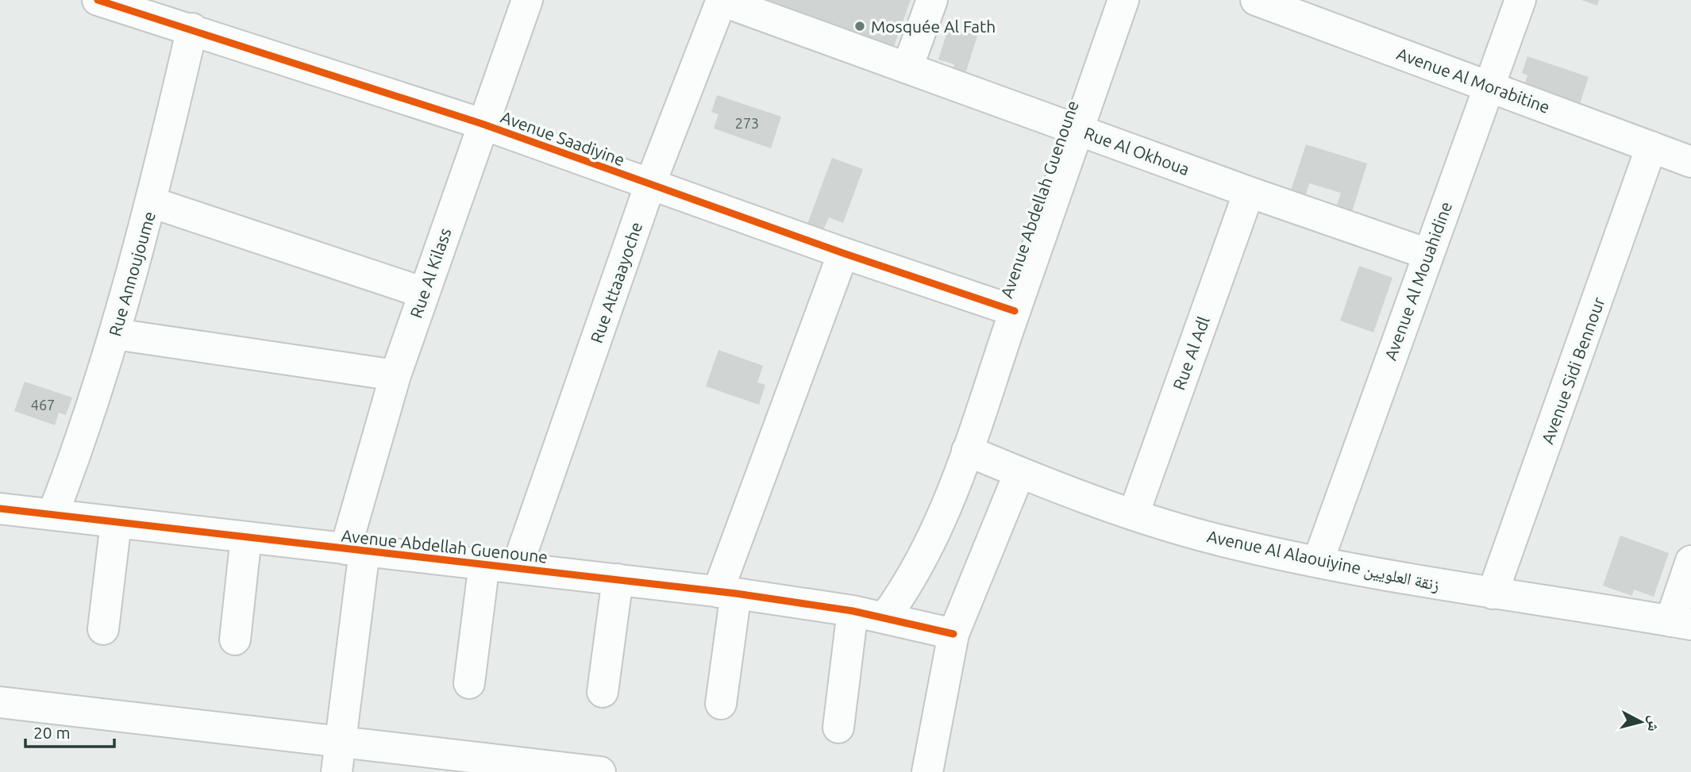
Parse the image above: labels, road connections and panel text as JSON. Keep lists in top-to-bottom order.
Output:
{
  "streets": {
    "street": [
      "Avenue Al Morabitine",
      "Avenue Saadiyine",
      "Rue Al Okhoua",
      "Avenue Abdellah Guenoune",
      "Rue Al Kilass",
      "Rue Annoujoume",
      "Avenue Al Mouahidine",
      "Rue Attaaayoche",
      "Rue Al Adl",
      "Avenue Sidi Bennour",
      "Avenue Al Alaouiyine زنقة العلويين"
    ]
  },
  "crossings": [
    ["Avenue Al Morabitine", "Avenue Al Mouahidine"],
    ["Avenue Al Morabitine", "Avenue Sidi Bennour"],
    ["Avenue Saadiyine", "Avenue Abdellah Guenoune"],
    ["Avenue Saadiyine", "Rue Al Kilass"],
    ["Avenue Saadiyine", "Rue Annoujoume"],
    ["Avenue Saadiyine", "Rue Attaaayoche"],
    ["Rue Al Okhoua", "Avenue Abdellah Guenoune"],
    ["Rue Al Okhoua", "Avenue Al Mouahidine"],
    ["Rue Al Okhoua", "Rue Attaaayoche"],
    ["Rue Al Okhoua", "Rue Al Adl"],
    ["Avenue Abdellah Guenoune", "Rue Al Kilass"],
    ["Avenue Abdellah Guenoune", "Rue Annoujoume"],
    ["Avenue Abdellah Guenoune", "Rue Attaaayoche"],
    ["Avenue Abdellah Guenoune", "Avenue Al Alaouiyine زنقة العلويين"],
    ["Avenue Al Mouahidine", "Avenue Al Alaouiyine زنقة العلويين"],
    ["Rue Al Adl", "Avenue Al Alaouiyine زنقة العلويين"],
    ["Avenue Sidi Bennour", "Avenue Al Alaouiyine زنقة العلويين"]
  ],
  "places": ["Mosquée Al Fath"],
  "house_numbers": ["273", "467"],
  "scale_bar": "20 m",
  "north": "right"
}
